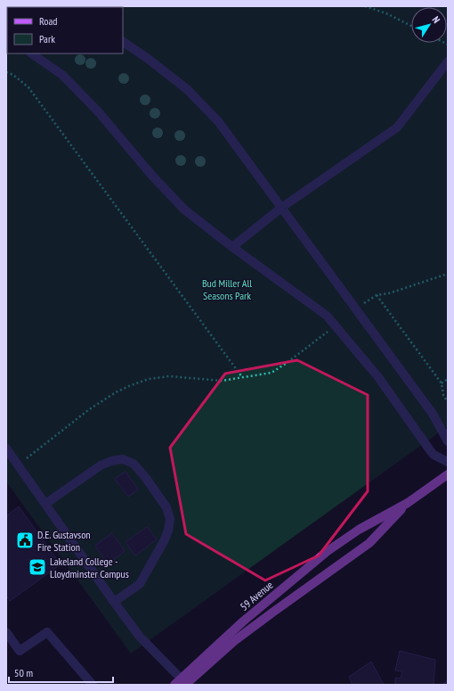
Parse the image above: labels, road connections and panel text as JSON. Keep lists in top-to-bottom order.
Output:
{
  "streets": {
    "main road": ["59 Avenue"]
  },
  "parks": ["Bud Miller All Seasons Park"],
  "places": {
    "public building": ["D.E. Gustavson Fire Station"],
    "school or university": ["Lakeland College - Lloydminster Campus"]
  },
  "legend": ["Road", "Park"],
  "scale_bar": "50 m",
  "north": "top right"
}
